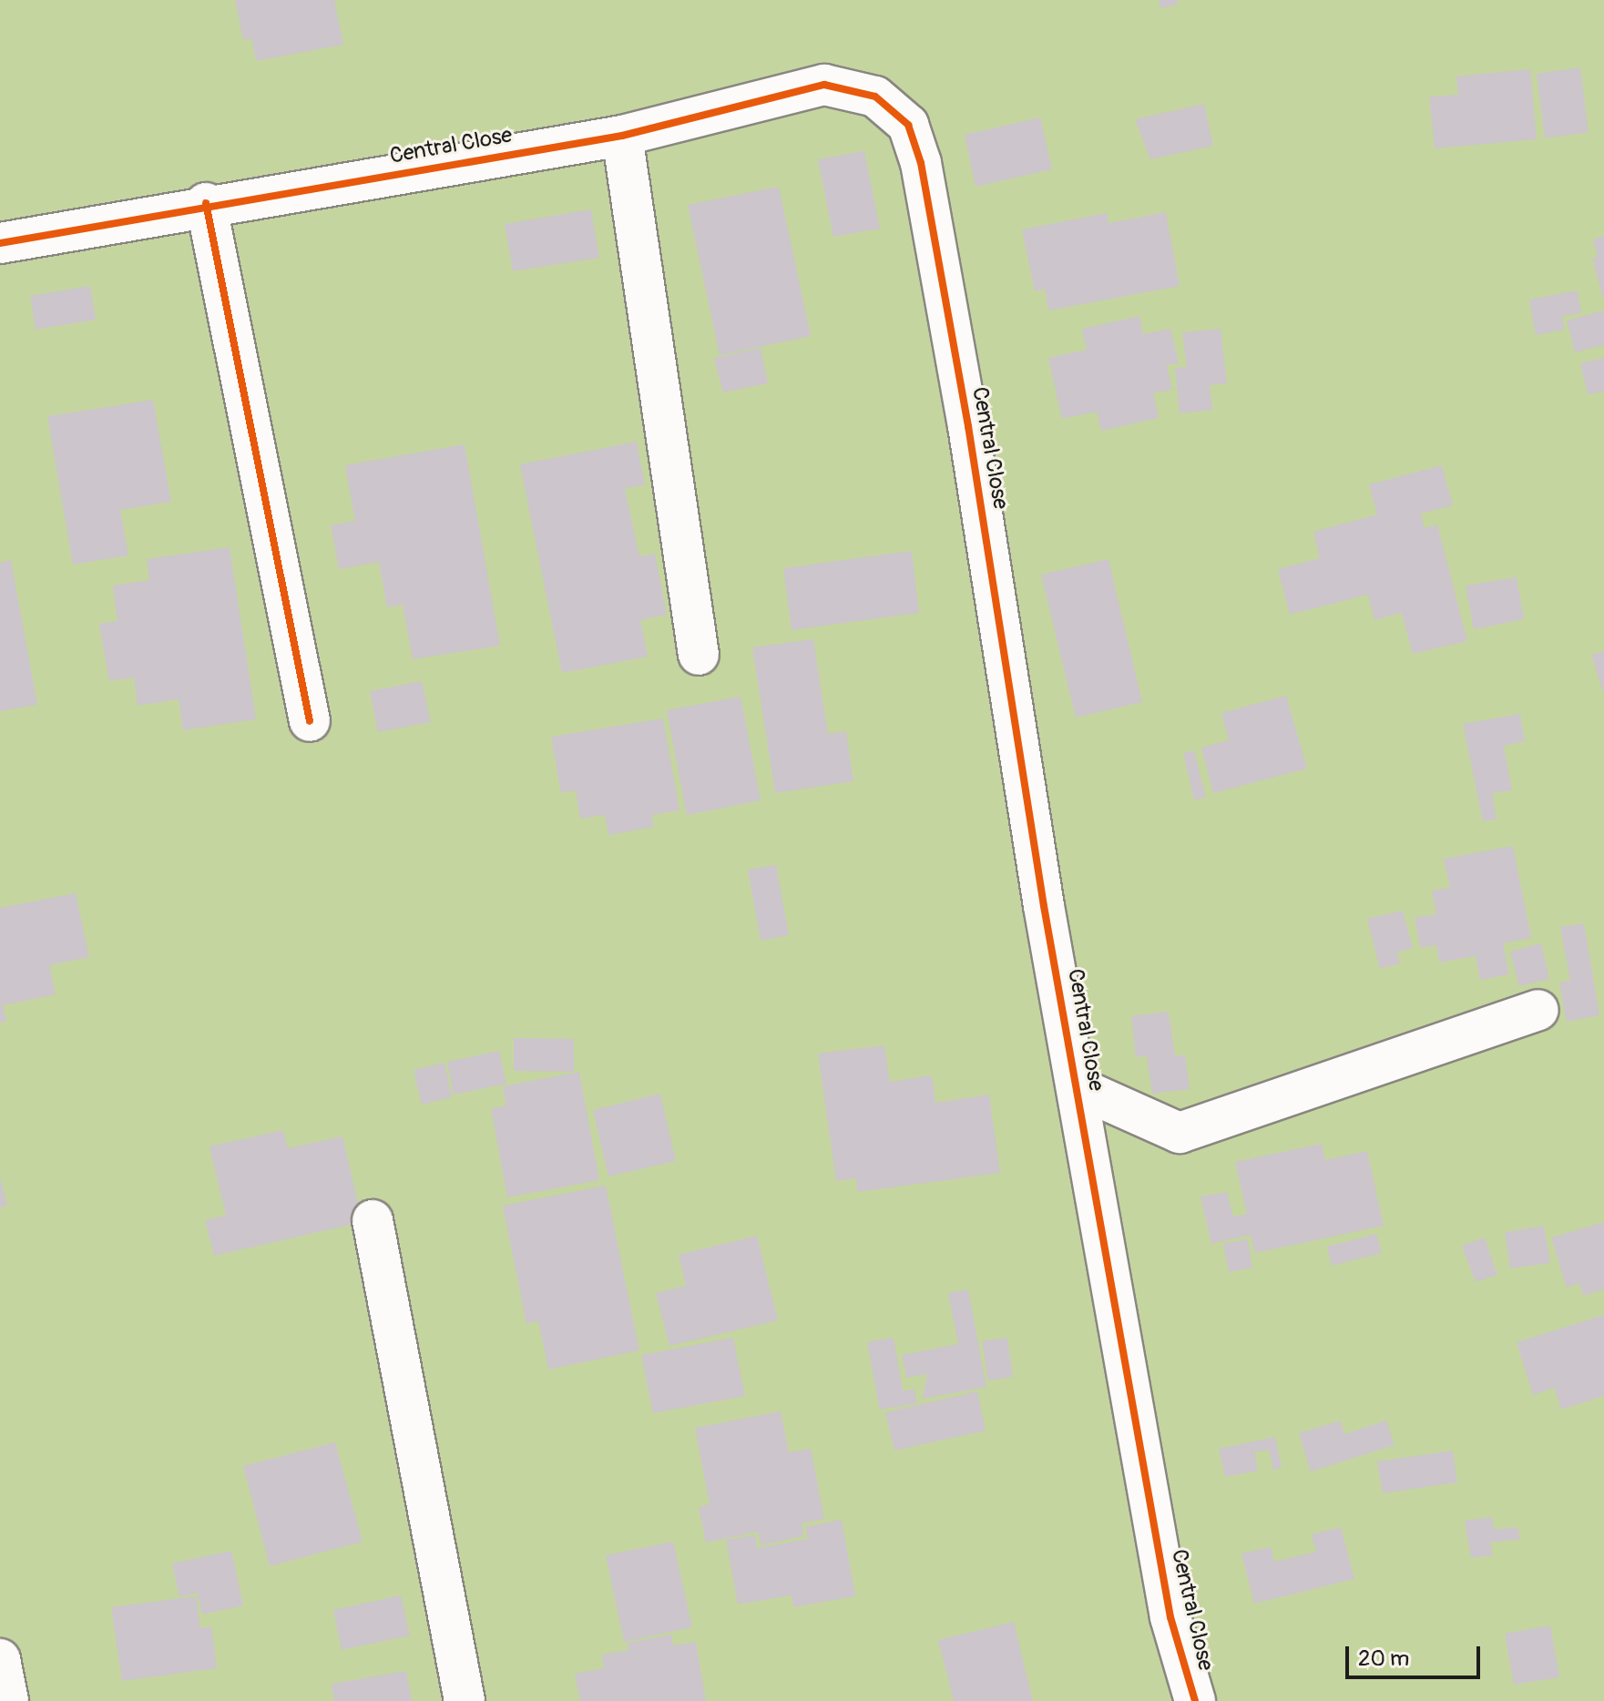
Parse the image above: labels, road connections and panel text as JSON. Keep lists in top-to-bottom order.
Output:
{
  "streets": {
    "street": ["Central Close"]
  },
  "scale_bar": "20 m"
}
